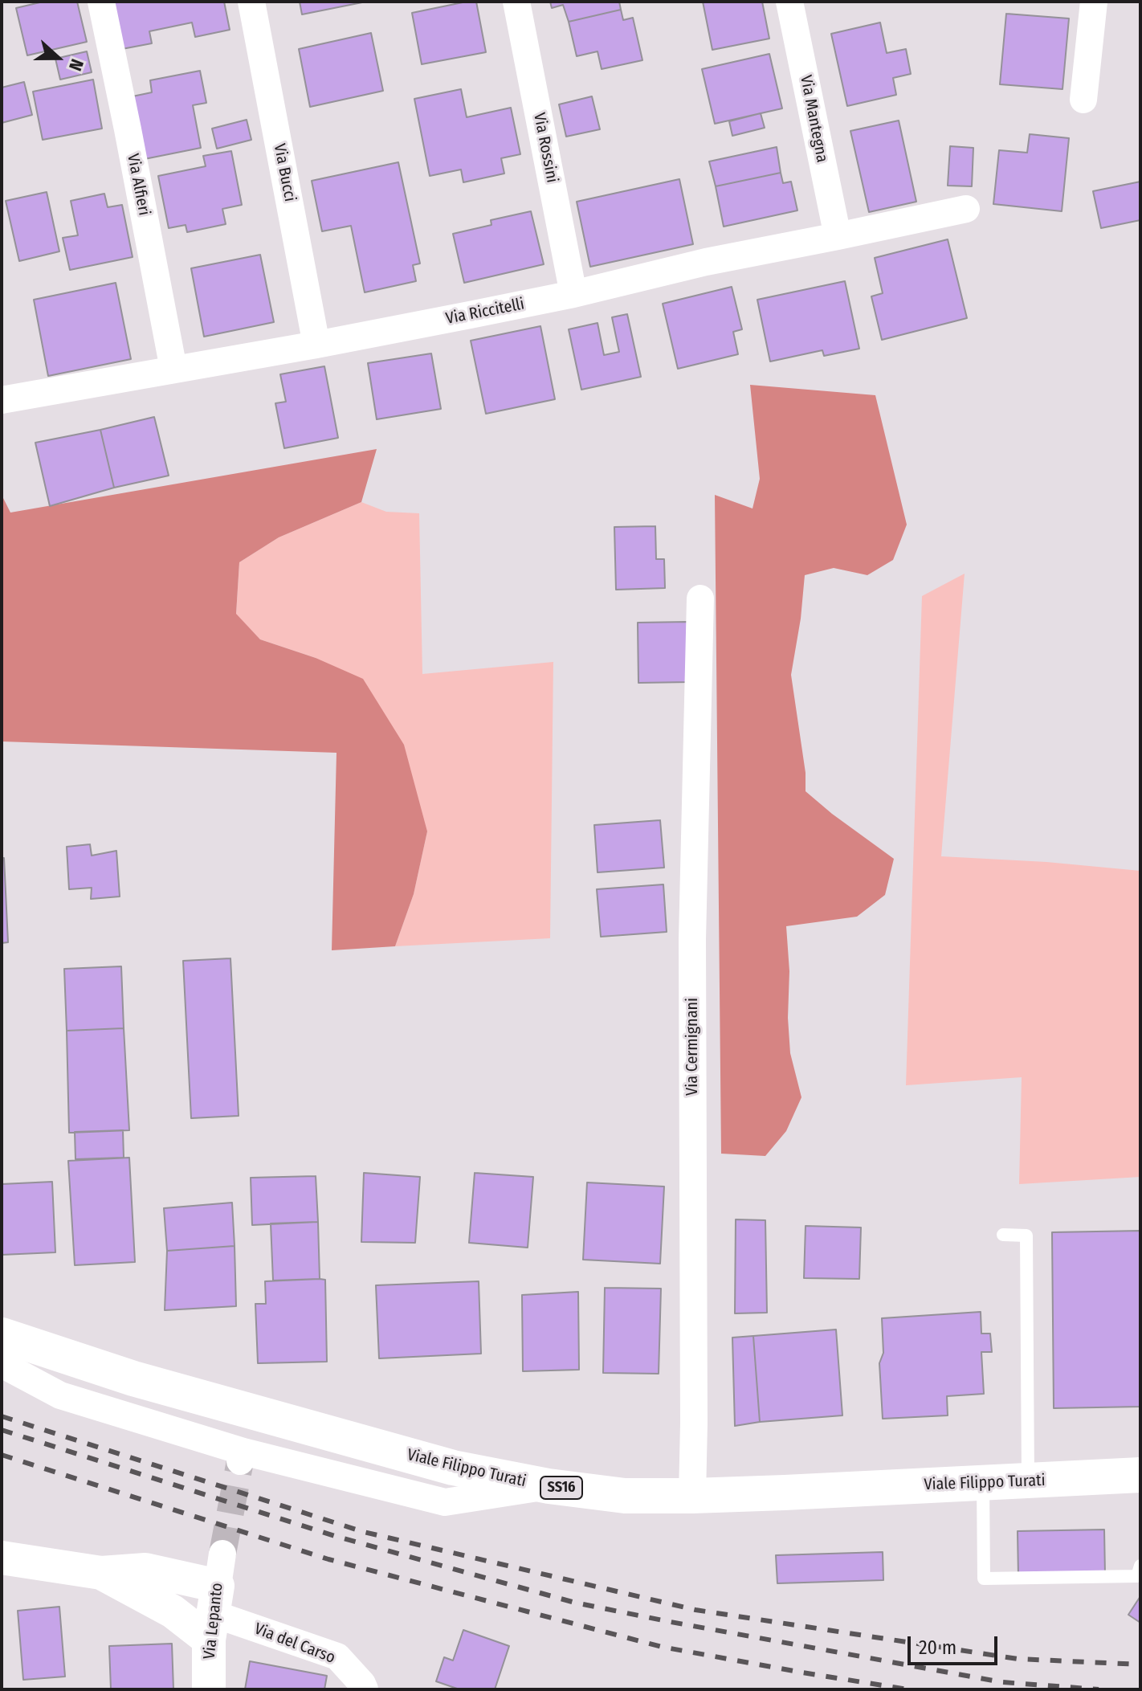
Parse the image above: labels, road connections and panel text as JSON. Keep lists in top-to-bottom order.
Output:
{
  "streets": {
    "main road": ["Viale Filippo Turati", "SS16"],
    "street": [
      "Via Mantegna",
      "Via Rossini",
      "Via Bucci",
      "Via Alfieri",
      "Via Riccitelli",
      "Via Cermignani",
      "Via Lepanto",
      "Via del Carso"
    ]
  },
  "crossings": [
    ["Via Mantegna", "Via Riccitelli"],
    ["Via Rossini", "Via Riccitelli"],
    ["Via Bucci", "Via Riccitelli"],
    ["Via Alfieri", "Via Riccitelli"],
    ["Via Cermignani", "Viale Filippo Turati"],
    ["Via Lepanto", "Via del Carso"]
  ],
  "scale_bar": "20 m",
  "north": "right"
}
